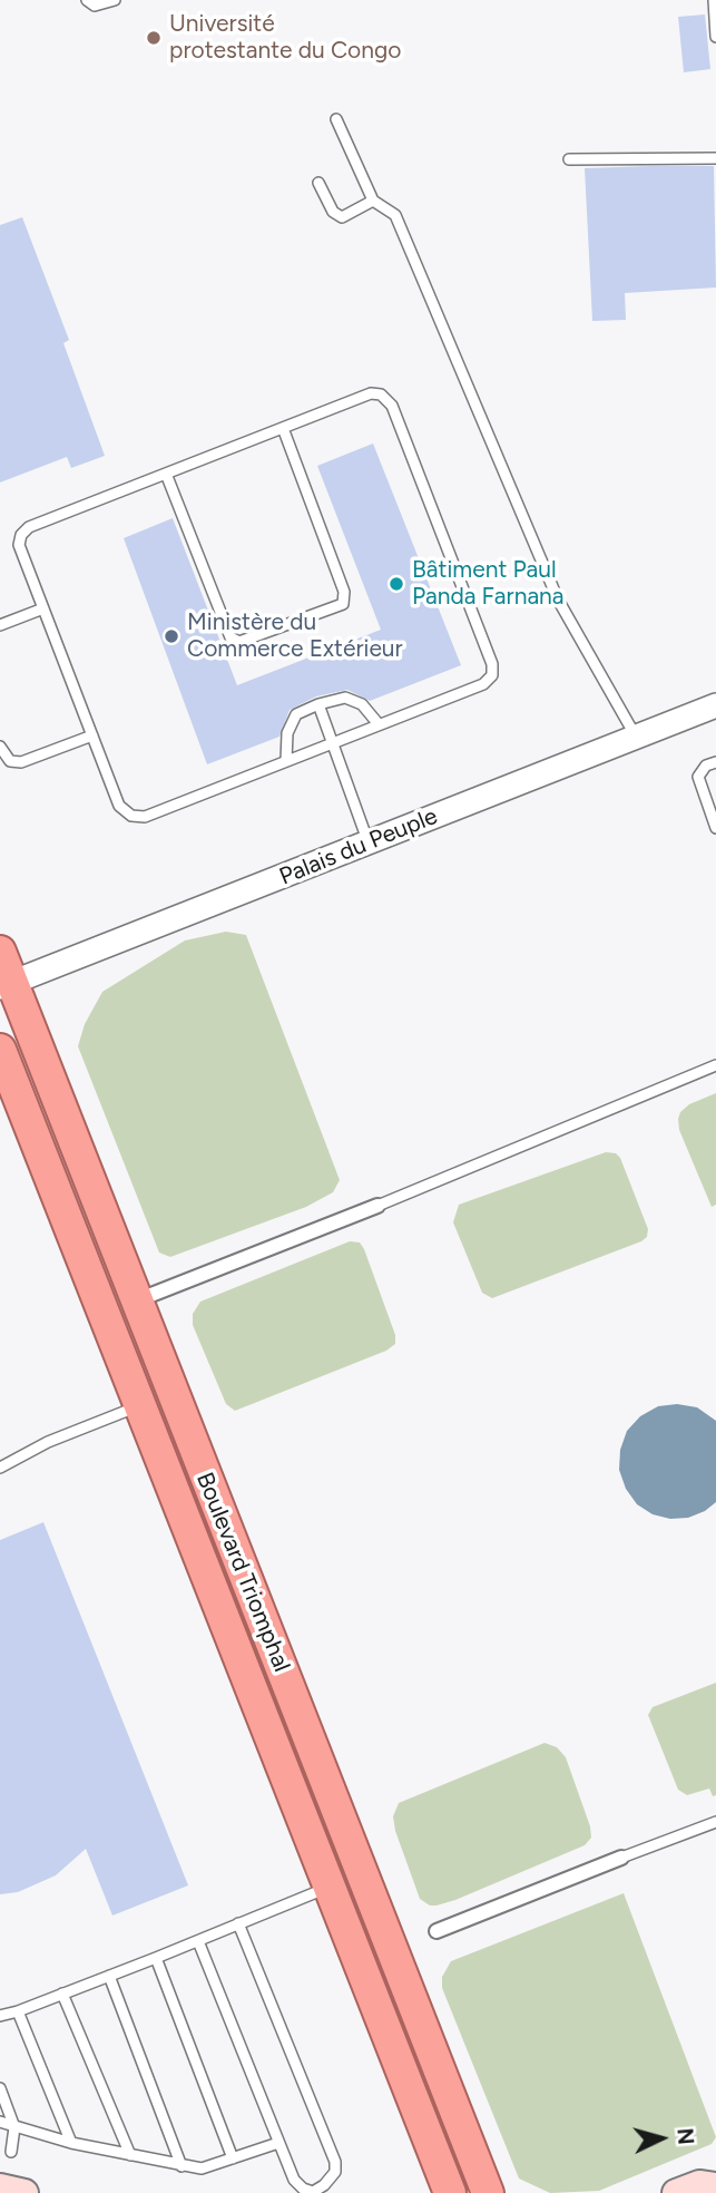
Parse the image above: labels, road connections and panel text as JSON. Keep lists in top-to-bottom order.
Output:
{
  "streets": {
    "highway": ["Boulevard Triomphal"],
    "street": ["Palais du Peuple"]
  },
  "crossings": [
    ["Palais du Peuple", "Boulevard Triomphal"]
  ],
  "places": ["Université protestante du Congo", "Bâtiment Paul Panda Farnana", "Ministère du Commerce Extérieur"],
  "north": "right"
}
